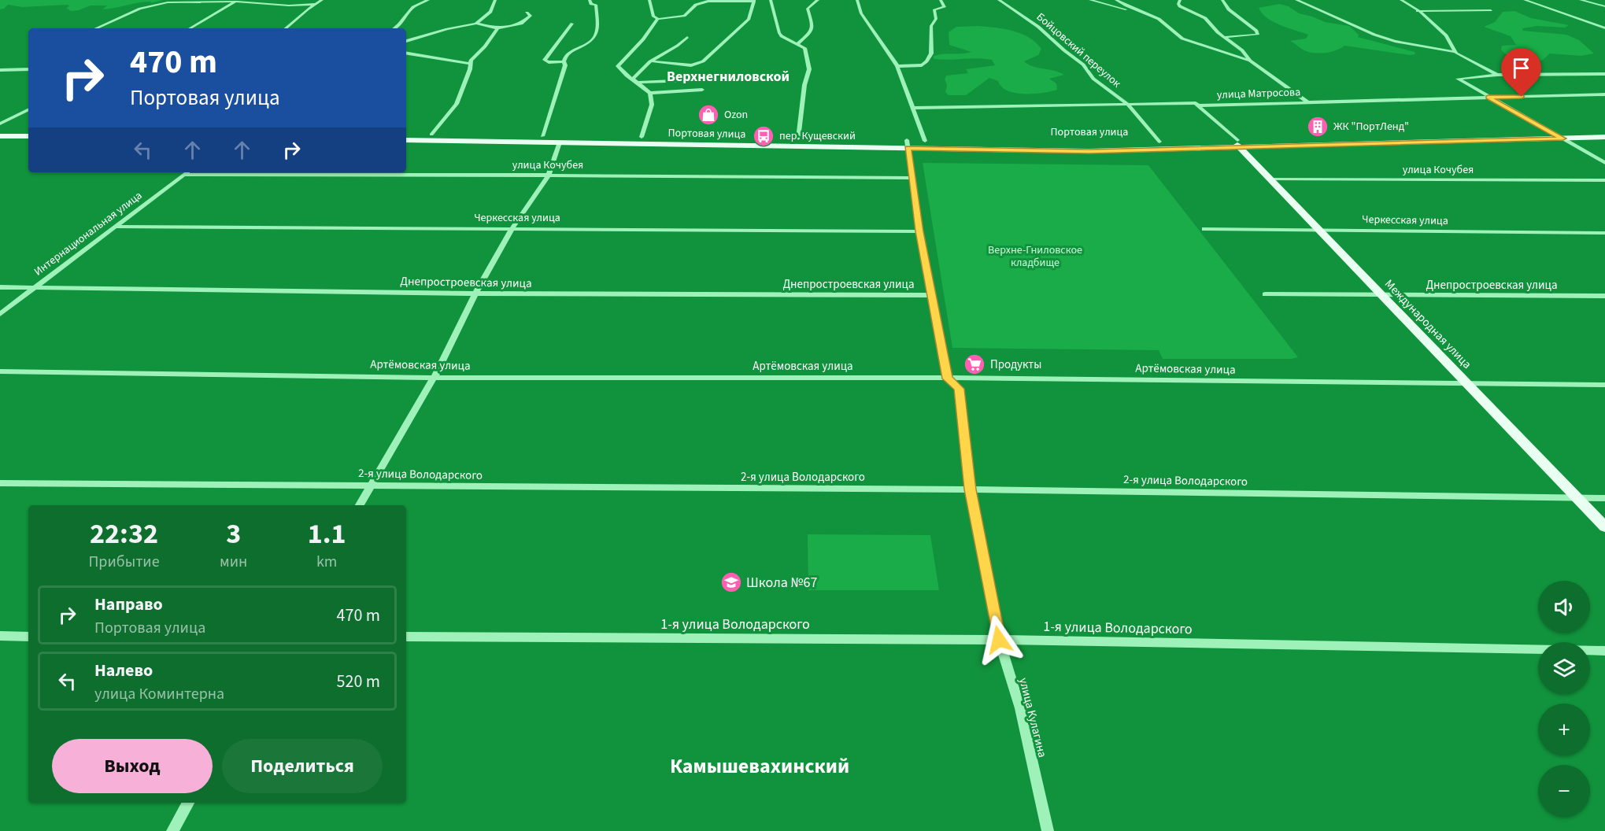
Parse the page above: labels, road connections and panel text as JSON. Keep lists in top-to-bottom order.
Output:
{
  "streets": {
    "main road": ["Портовая улица", "Международная улица"],
    "street": [
      "Бойцовский переулок",
      "улица Матросова",
      "улица Кочубея",
      "Черкесская улица",
      "Интернациональная улица",
      "Днепростроевская улица",
      "Артёмовская улица",
      "2-я улица Володарского",
      "1-я улица Володарского",
      "улица Кулагина"
    ]
  },
  "crossings": [
    ["Бойцовский переулок", "улица Матросова"],
    ["Бойцовский переулок", "Портовая улица"],
    ["улица Матросова", "Международная улица"],
    ["Портовая улица", "Международная улица"],
    ["Портовая улица", "улица Кулагина"],
    ["улица Кочубея", "Интернациональная улица"],
    ["улица Кочубея", "Международная улица"],
    ["улица Кочубея", "улица Кулагина"],
    ["Черкесская улица", "Интернациональная улица"],
    ["Черкесская улица", "Международная улица"],
    ["Черкесская улица", "улица Кулагина"],
    ["Интернациональная улица", "Днепростроевская улица"],
    ["Днепростроевская улица", "Международная улица"],
    ["Днепростроевская улица", "улица Кулагина"],
    ["Международная улица", "Артёмовская улица"],
    ["Международная улица", "2-я улица Володарского"],
    ["Артёмовская улица", "улица Кулагина"],
    ["2-я улица Володарского", "улица Кулагина"],
    ["1-я улица Володарского", "улица Кулагина"]
  ],
  "districts": ["Верхнегниловской", "Камышевахинский"],
  "parks": ["Верхне-Гниловское кладбище"],
  "places": {
    "shop": ["Ozon"],
    "building": ["ЖК \"ПортЛенд\""],
    "bus stop": ["пер. Кущевский"],
    "supermarket": ["Продукты"],
    "school or university": ["Школа №67"]
  },
  "page": {
    "turn": ["470 m", "Портовая улица"],
    "eta": [
      "22:32",
      "Прибытие",
      "3",
      "мин",
      "1.1",
      "km"
    ],
    "map_buttons": ["+", "−"],
    "list": [
      {
        "name": "Направо",
        "note": "Портовая улица",
        "value": "470 m"
      },
      {
        "name": "Налево",
        "note": "улица Коминтерна",
        "value": "520 m"
      }
    ],
    "buttons": ["Выход", "Поделиться"]
  }
}
